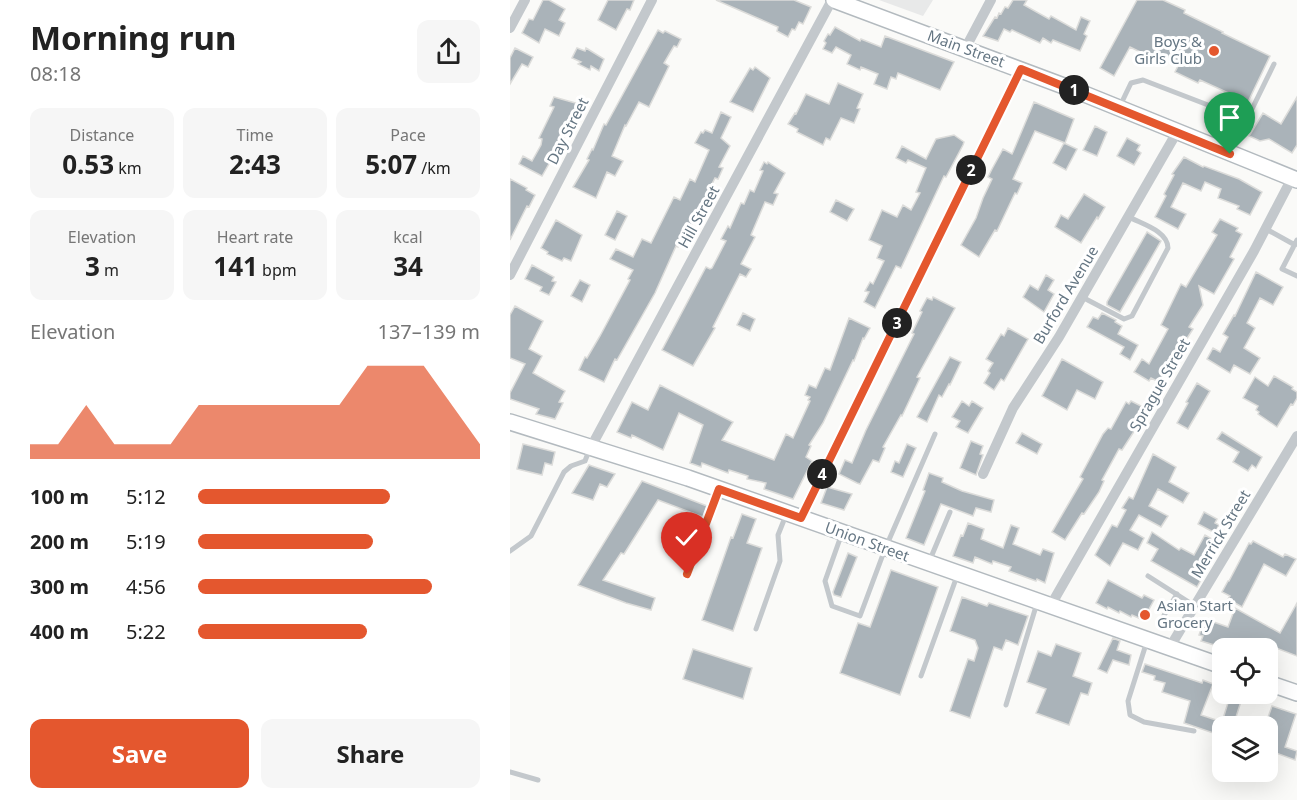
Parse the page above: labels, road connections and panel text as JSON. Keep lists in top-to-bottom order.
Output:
{
  "streets": {
    "main road": ["Main Street", "Union Street"],
    "street": [
      "Day Street",
      "Hill Street",
      "Burford Avenue",
      "Sprague Street",
      "Merrick Street"
    ]
  },
  "crossings": [
    ["Main Street", "Hill Street"],
    ["Main Street", "Burford Avenue"],
    ["Main Street", "Sprague Street"],
    ["Hill Street", "Union Street"],
    ["Sprague Street", "Union Street"],
    ["Merrick Street", "Union Street"]
  ],
  "places": ["Boys & Girls Club", "Asian Start Grocery"],
  "page": {
    "heading": ["Morning run", "08:18"],
    "pins": [
      "1",
      "2",
      "3",
      "4"
    ],
    "stats": [
      ["Distance", "0.53 km"],
      ["Time", "2:43"],
      ["Pace", "5:07 /km"],
      ["Elevation", "3 m"],
      ["Heart rate", "141 bpm"],
      ["kcal", "34"]
    ],
    "chart": ["Elevation", "137–139 m"],
    "list": [
      {
        "name": "100 m",
        "note": "5:12"
      },
      {
        "name": "200 m",
        "note": "5:19"
      },
      {
        "name": "300 m",
        "note": "4:56"
      },
      {
        "name": "400 m",
        "note": "5:22"
      }
    ],
    "buttons": ["Save", "Share"]
  }
}
